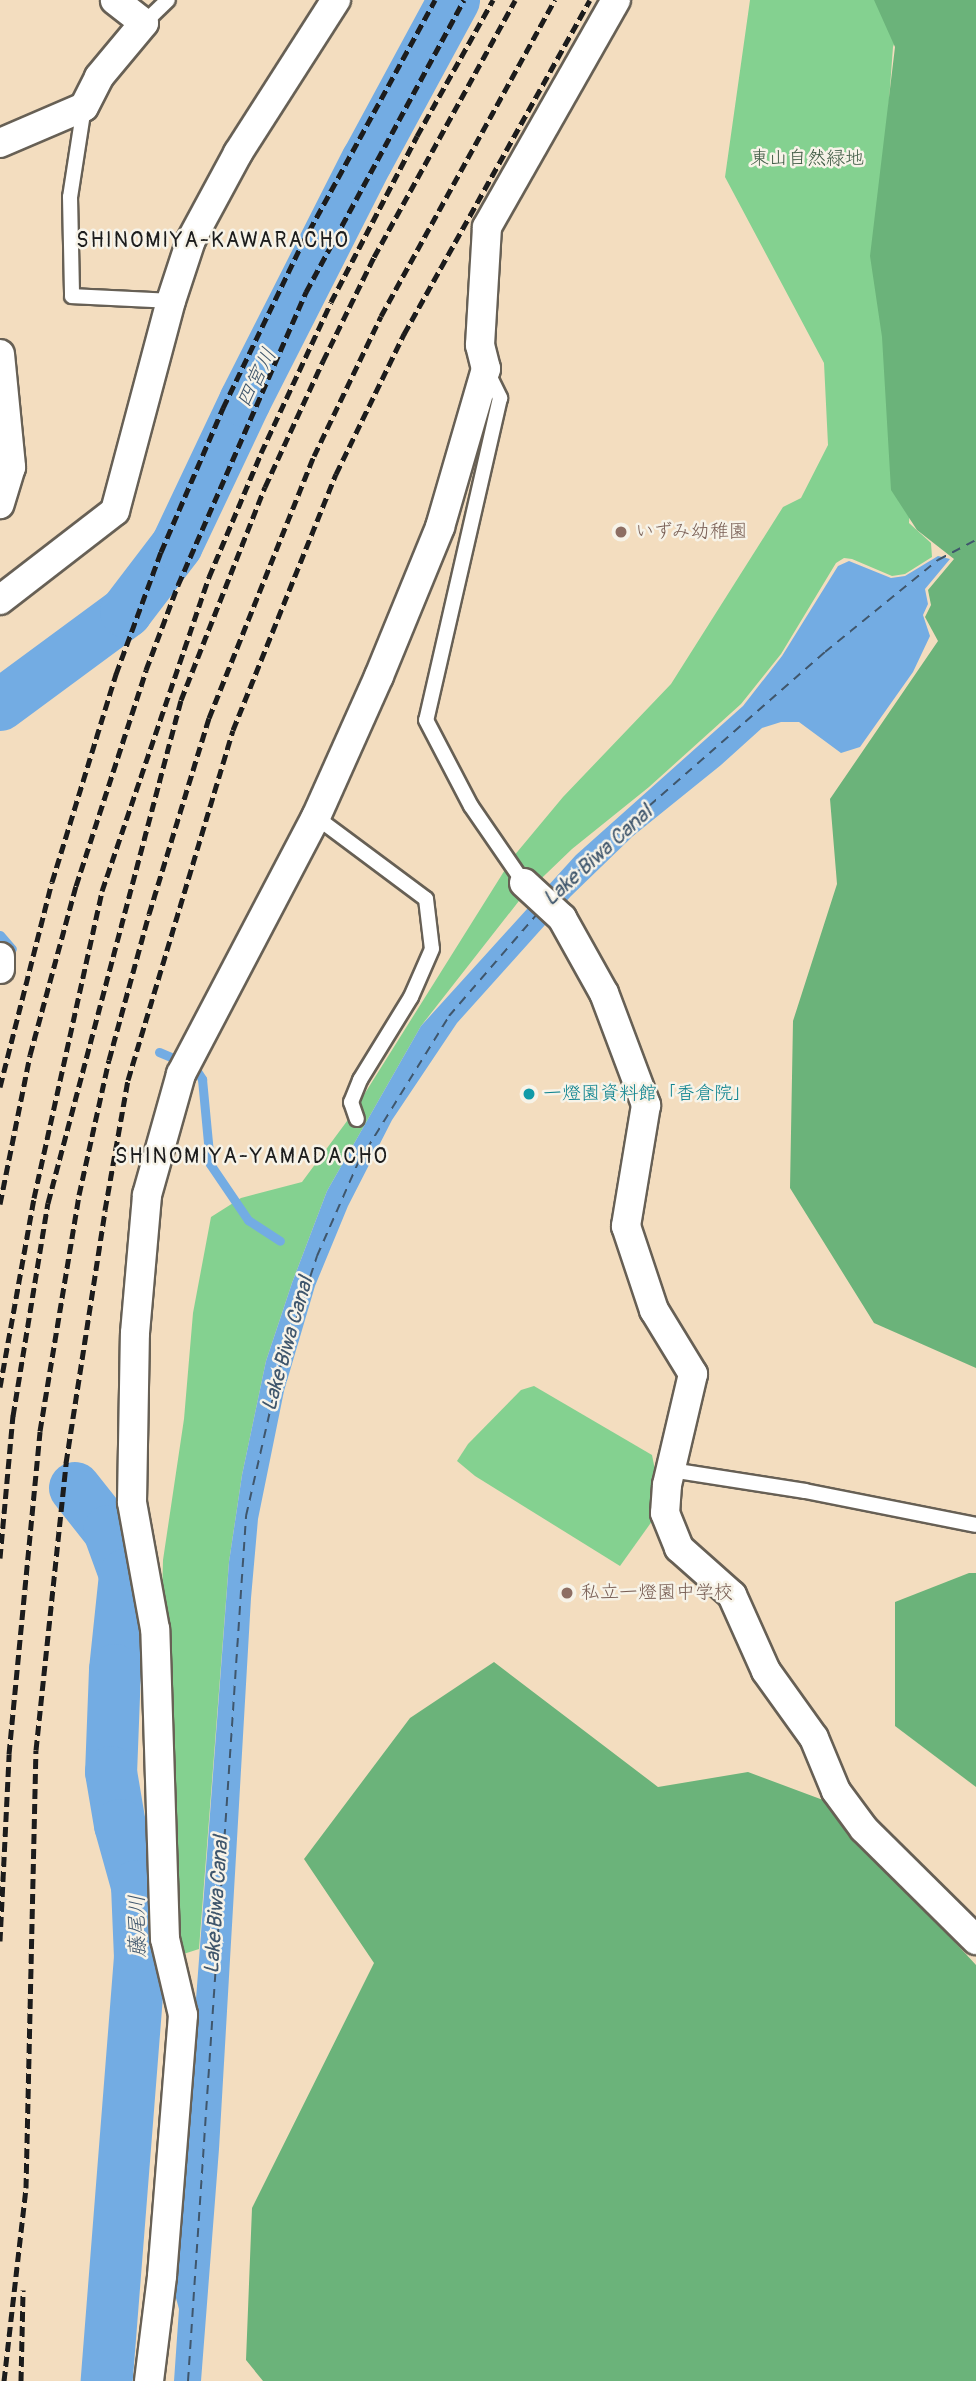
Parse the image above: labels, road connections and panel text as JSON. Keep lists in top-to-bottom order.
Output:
{
  "districts": ["SHINOMIYA-KAWARACHO", "SHINOMIYA-YAMADACHO"],
  "water": ["四宮川", "Lake Biwa Canal", "藤尾川"],
  "parks": ["東山自然緑地"],
  "places": ["いずみ幼稚園", "一燈園資料館「香倉院」", "私立一燈園中学校"]
}
